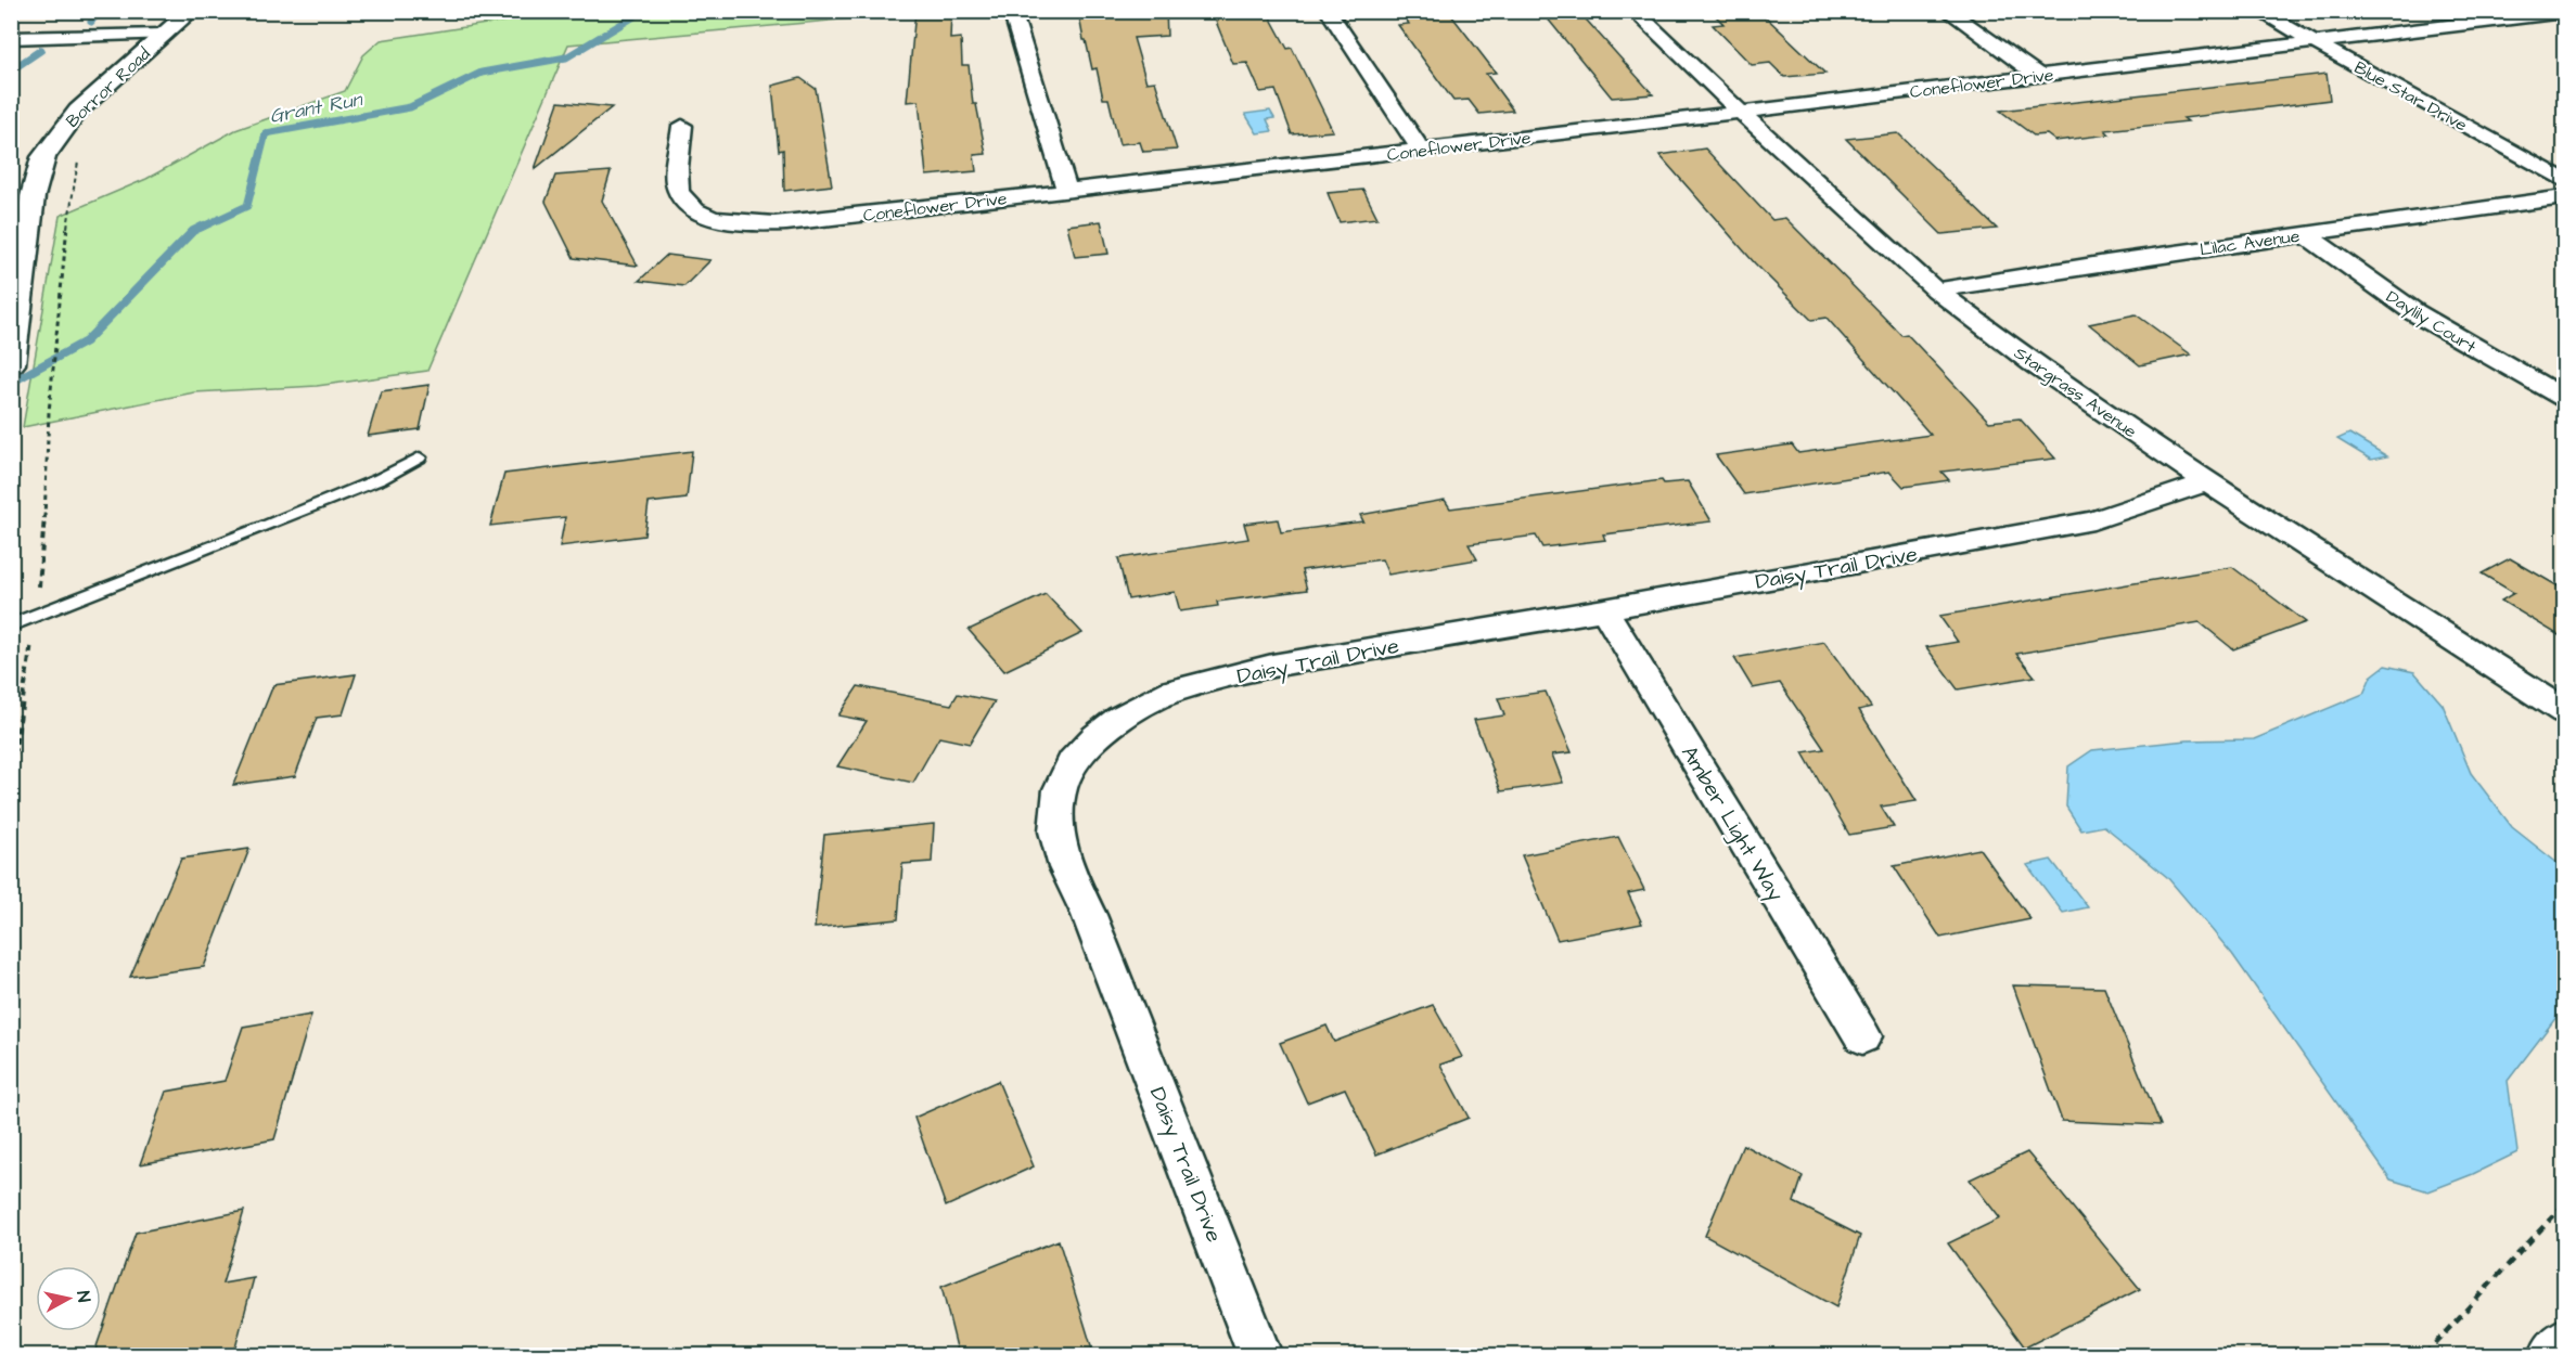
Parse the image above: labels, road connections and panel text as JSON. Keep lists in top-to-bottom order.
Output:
{
  "streets": {
    "street": [
      "Coneflower Drive",
      "Borror Road",
      "Blue Star Drive",
      "Lilac Avenue",
      "Daylily Court",
      "Stargrass Avenue",
      "Daisy Trail Drive",
      "Amber Light Way"
    ]
  },
  "crossings": [
    ["Coneflower Drive", "Blue Star Drive"],
    ["Coneflower Drive", "Stargrass Avenue"],
    ["Lilac Avenue", "Daylily Court"],
    ["Lilac Avenue", "Stargrass Avenue"],
    ["Stargrass Avenue", "Daisy Trail Drive"],
    ["Daisy Trail Drive", "Amber Light Way"]
  ],
  "water": ["Grant Run"],
  "north": "right"
}
